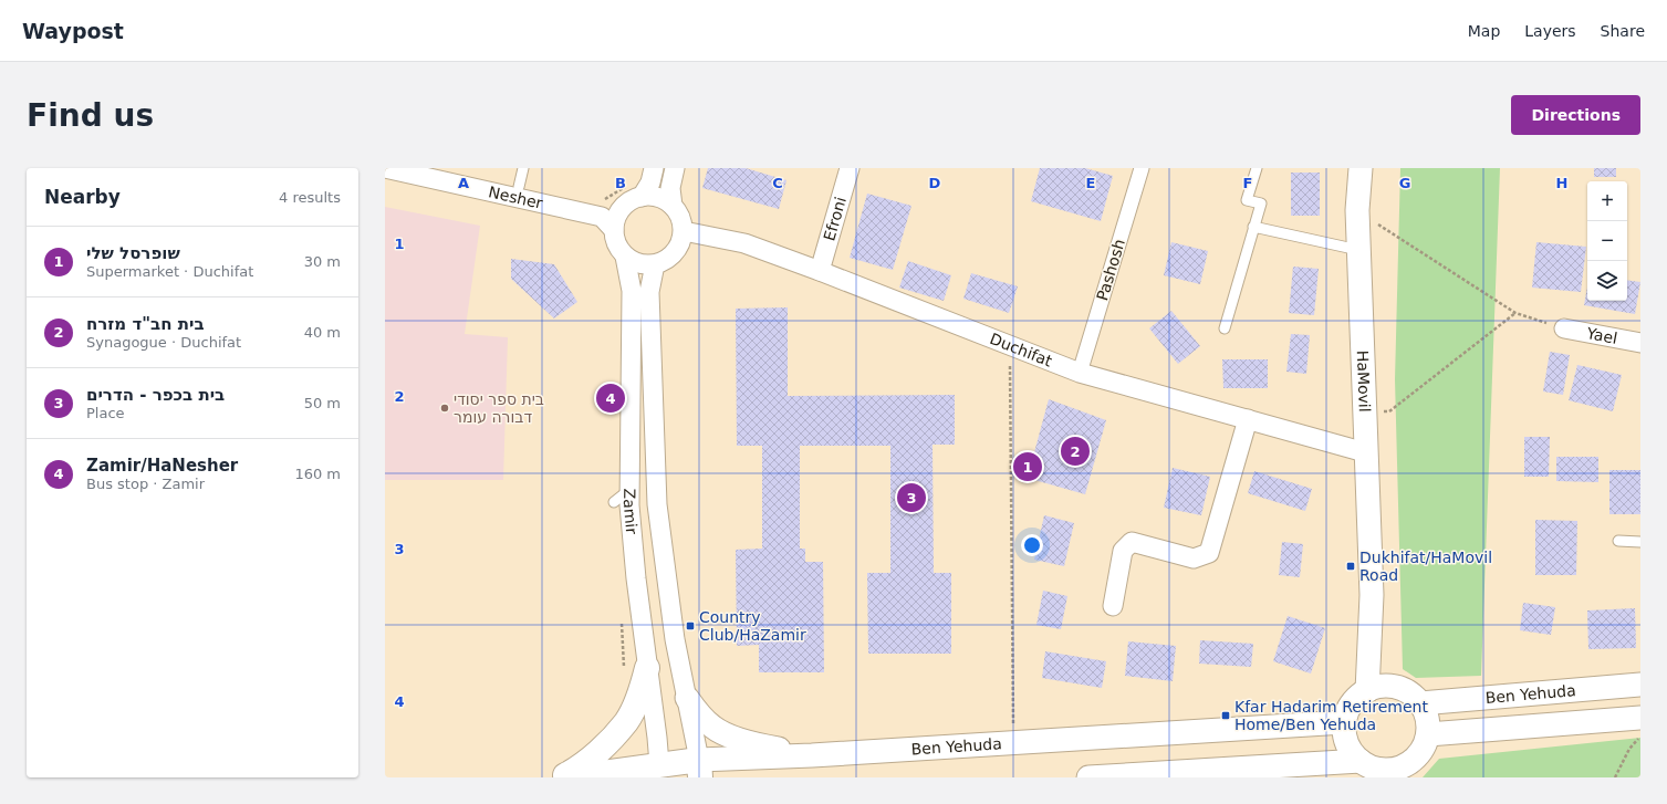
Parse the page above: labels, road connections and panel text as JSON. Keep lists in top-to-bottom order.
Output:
{
  "streets": {
    "main road": ["Ben Yehuda"],
    "street": [
      "Nesher",
      "Efroni",
      "Pashosh",
      "Yael",
      "Duchifat",
      "HaMovil",
      "Zamir"
    ]
  },
  "crossings": [
    ["Nesher", "Duchifat"],
    ["Nesher", "Zamir"],
    ["Efroni", "Duchifat"],
    ["Pashosh", "Duchifat"],
    ["Duchifat", "HaMovil"],
    ["Duchifat", "Zamir"],
    ["HaMovil", "Ben Yehuda"],
    ["Zamir", "Ben Yehuda"]
  ],
  "places": {
    "other": ["בית ספר יסודי דבורה עומר"],
    "transit": ["Dukhifat/HaMovil Road", "Country Club/HaZamir", "Kfar Hadarim Retirement Home/Ben Yehuda"]
  },
  "page": {
    "header": "Waypost",
    "nav": ["Map", "Layers", "Share"],
    "buttons": "Directions",
    "title": "Find us",
    "heading": ["Nearby", "4 results"],
    "map_buttons": ["+", "−"],
    "list": [
      {
        "mark": "1",
        "name": "שופרסל שלי",
        "note": "Supermarket · Duchifat",
        "value": "30 m"
      },
      {
        "mark": "2",
        "name": "בית חב\"ד מזרח",
        "note": "Synagogue · Duchifat",
        "value": "40 m"
      },
      {
        "mark": "3",
        "name": "בית בכפר - הדרים",
        "note": "Place",
        "value": "50 m"
      },
      {
        "mark": "4",
        "name": "Zamir/HaNesher",
        "note": "Bus stop · Zamir",
        "value": "160 m"
      }
    ],
    "pins": [
      "4",
      "2",
      "1",
      "3"
    ]
  },
  "grid": {
    "columns": [
      "A",
      "B",
      "C",
      "D",
      "E",
      "F",
      "G",
      "H"
    ],
    "rows": [
      "1",
      "2",
      "3",
      "4"
    ]
  }
}
